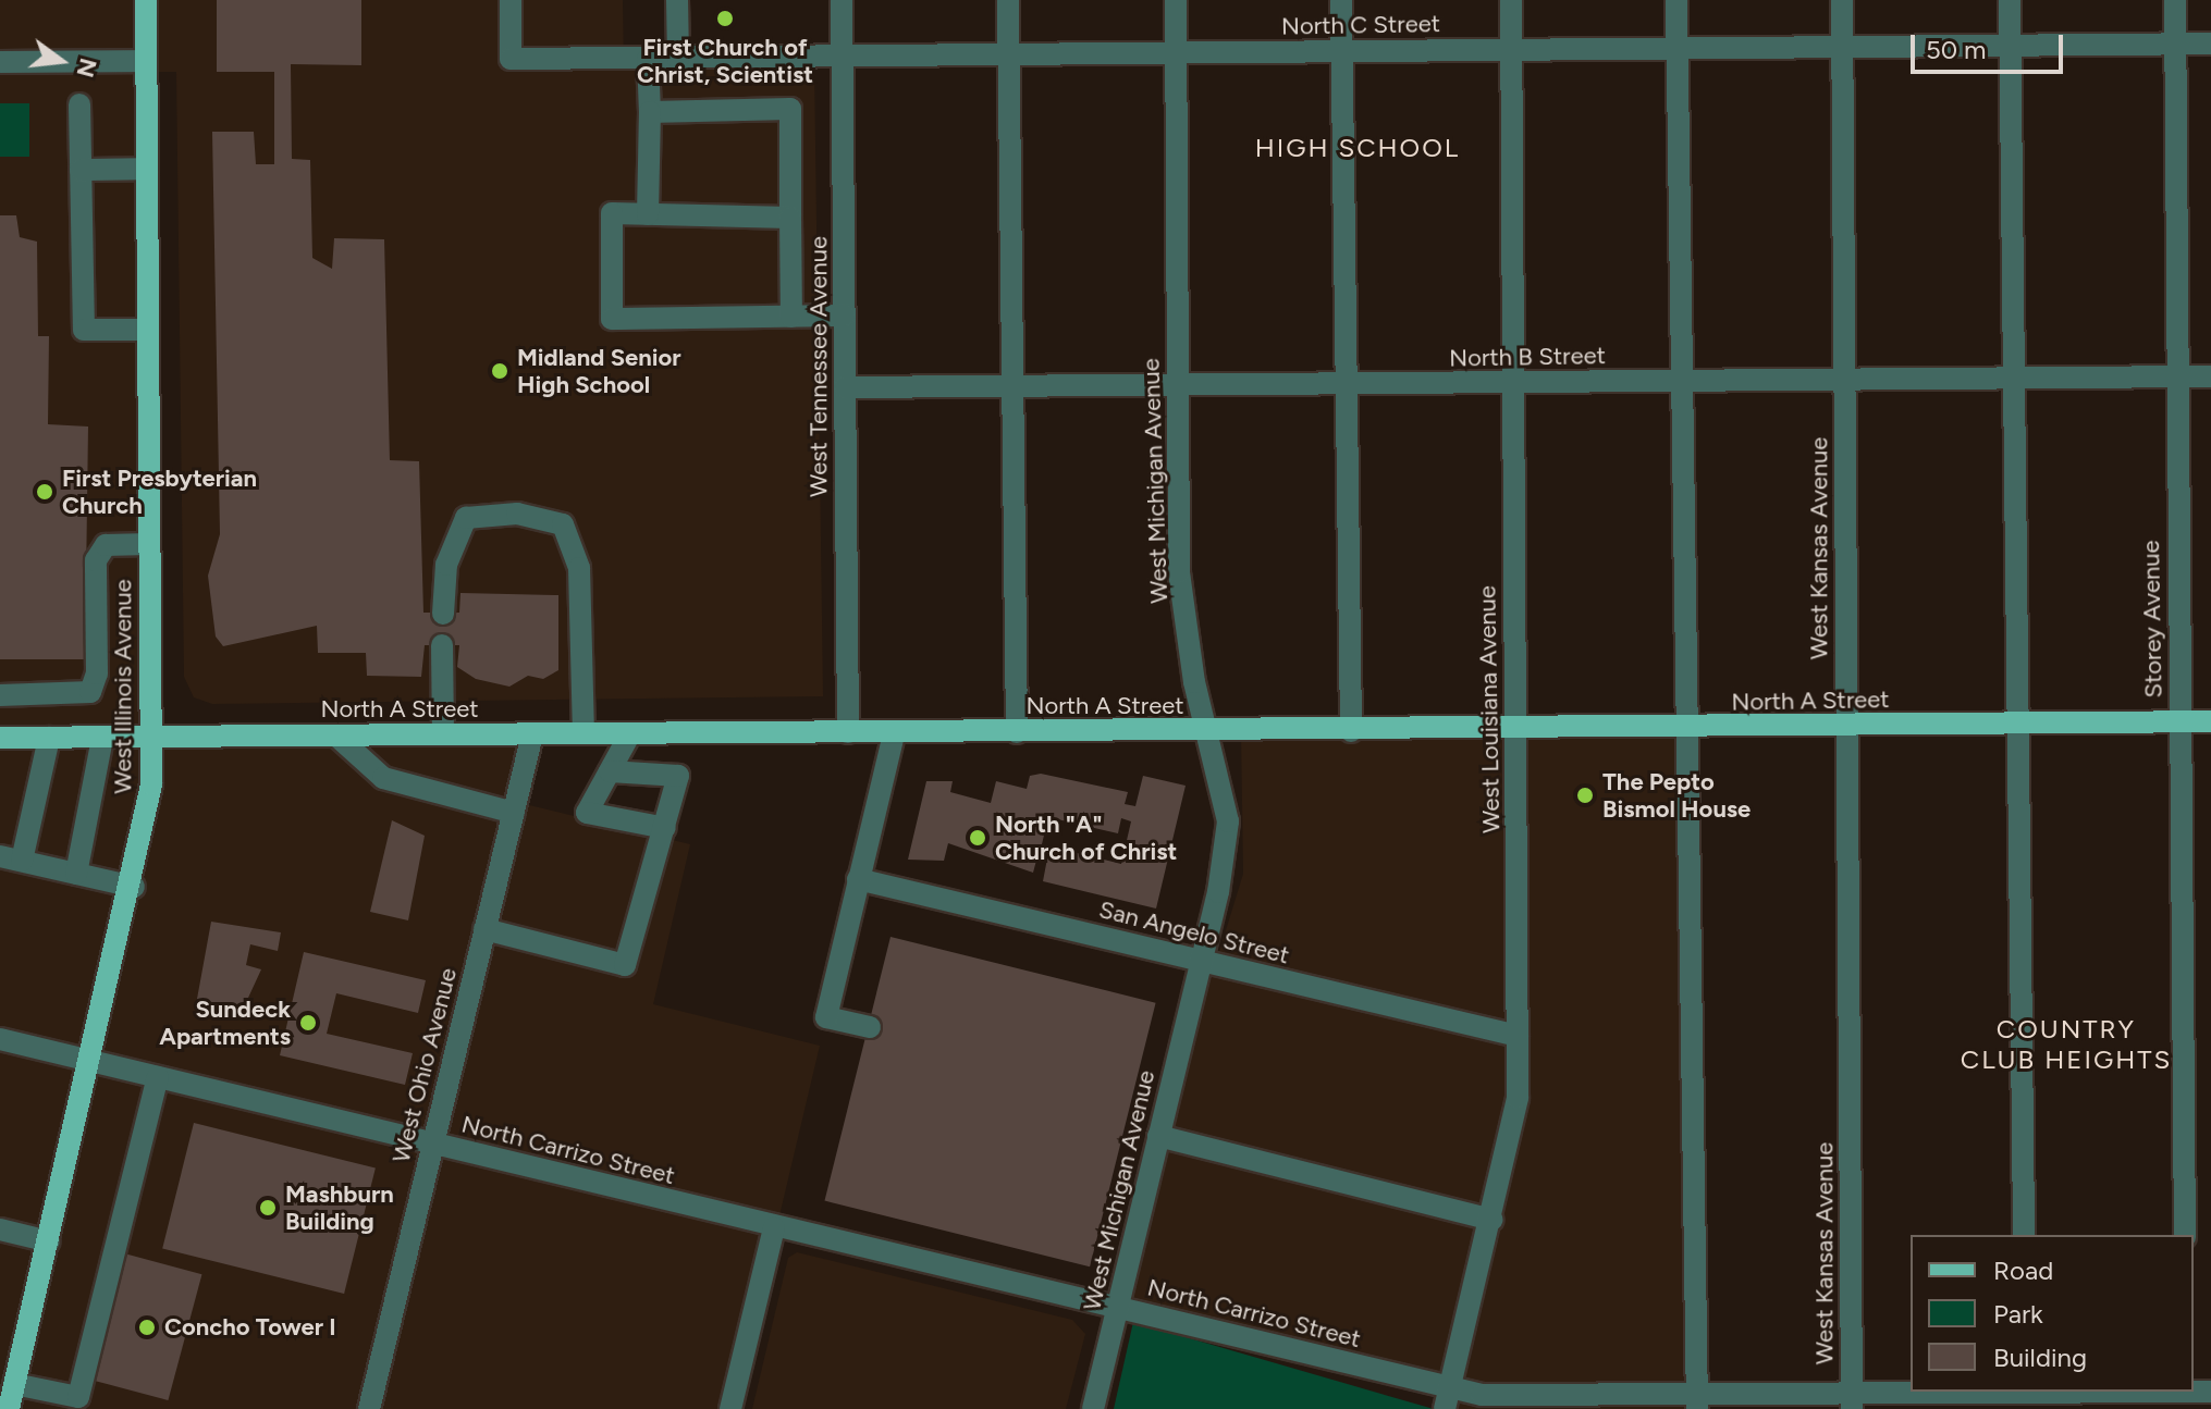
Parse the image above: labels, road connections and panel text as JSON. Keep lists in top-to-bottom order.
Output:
{
  "streets": {
    "main road": ["West Illinois Avenue", "North A Street"],
    "street": [
      "North C Street",
      "North B Street",
      "West Tennessee Avenue",
      "West Michigan Avenue",
      "West Kansas Avenue",
      "Storey Avenue",
      "West Louisiana Avenue",
      "San Angelo Street",
      "West Ohio Avenue",
      "North Carrizo Street"
    ]
  },
  "crossings": [
    ["North C Street", "West Tennessee Avenue"],
    ["North C Street", "West Michigan Avenue"],
    ["North C Street", "West Kansas Avenue"],
    ["North C Street", "Storey Avenue"],
    ["North C Street", "West Louisiana Avenue"],
    ["North B Street", "West Tennessee Avenue"],
    ["North B Street", "West Michigan Avenue"],
    ["North B Street", "West Kansas Avenue"],
    ["North B Street", "Storey Avenue"],
    ["North B Street", "West Louisiana Avenue"],
    ["West Tennessee Avenue", "North A Street"],
    ["West Michigan Avenue", "North A Street"],
    ["West Michigan Avenue", "San Angelo Street"],
    ["West Michigan Avenue", "North Carrizo Street"],
    ["West Kansas Avenue", "North A Street"],
    ["West Kansas Avenue", "North Carrizo Street"],
    ["Storey Avenue", "North A Street"],
    ["West Illinois Avenue", "North A Street"],
    ["West Illinois Avenue", "North Carrizo Street"],
    ["North A Street", "West Louisiana Avenue"],
    ["North A Street", "West Ohio Avenue"],
    ["West Louisiana Avenue", "San Angelo Street"],
    ["West Louisiana Avenue", "North Carrizo Street"],
    ["West Ohio Avenue", "North Carrizo Street"]
  ],
  "districts": ["HIGH SCHOOL", "COUNTRY CLUB HEIGHTS"],
  "places": [
    "First Church of Christ, Scientist",
    "Midland Senior High School",
    "First Presbyterian Church",
    "The Pepto Bismol House",
    "North \"A\" Church of Christ",
    "Sundeck Apartments",
    "Mashburn Building",
    "Concho Tower I"
  ],
  "legend": ["Road", "Park", "Building"],
  "scale_bar": "50 m",
  "north": "right"
}
